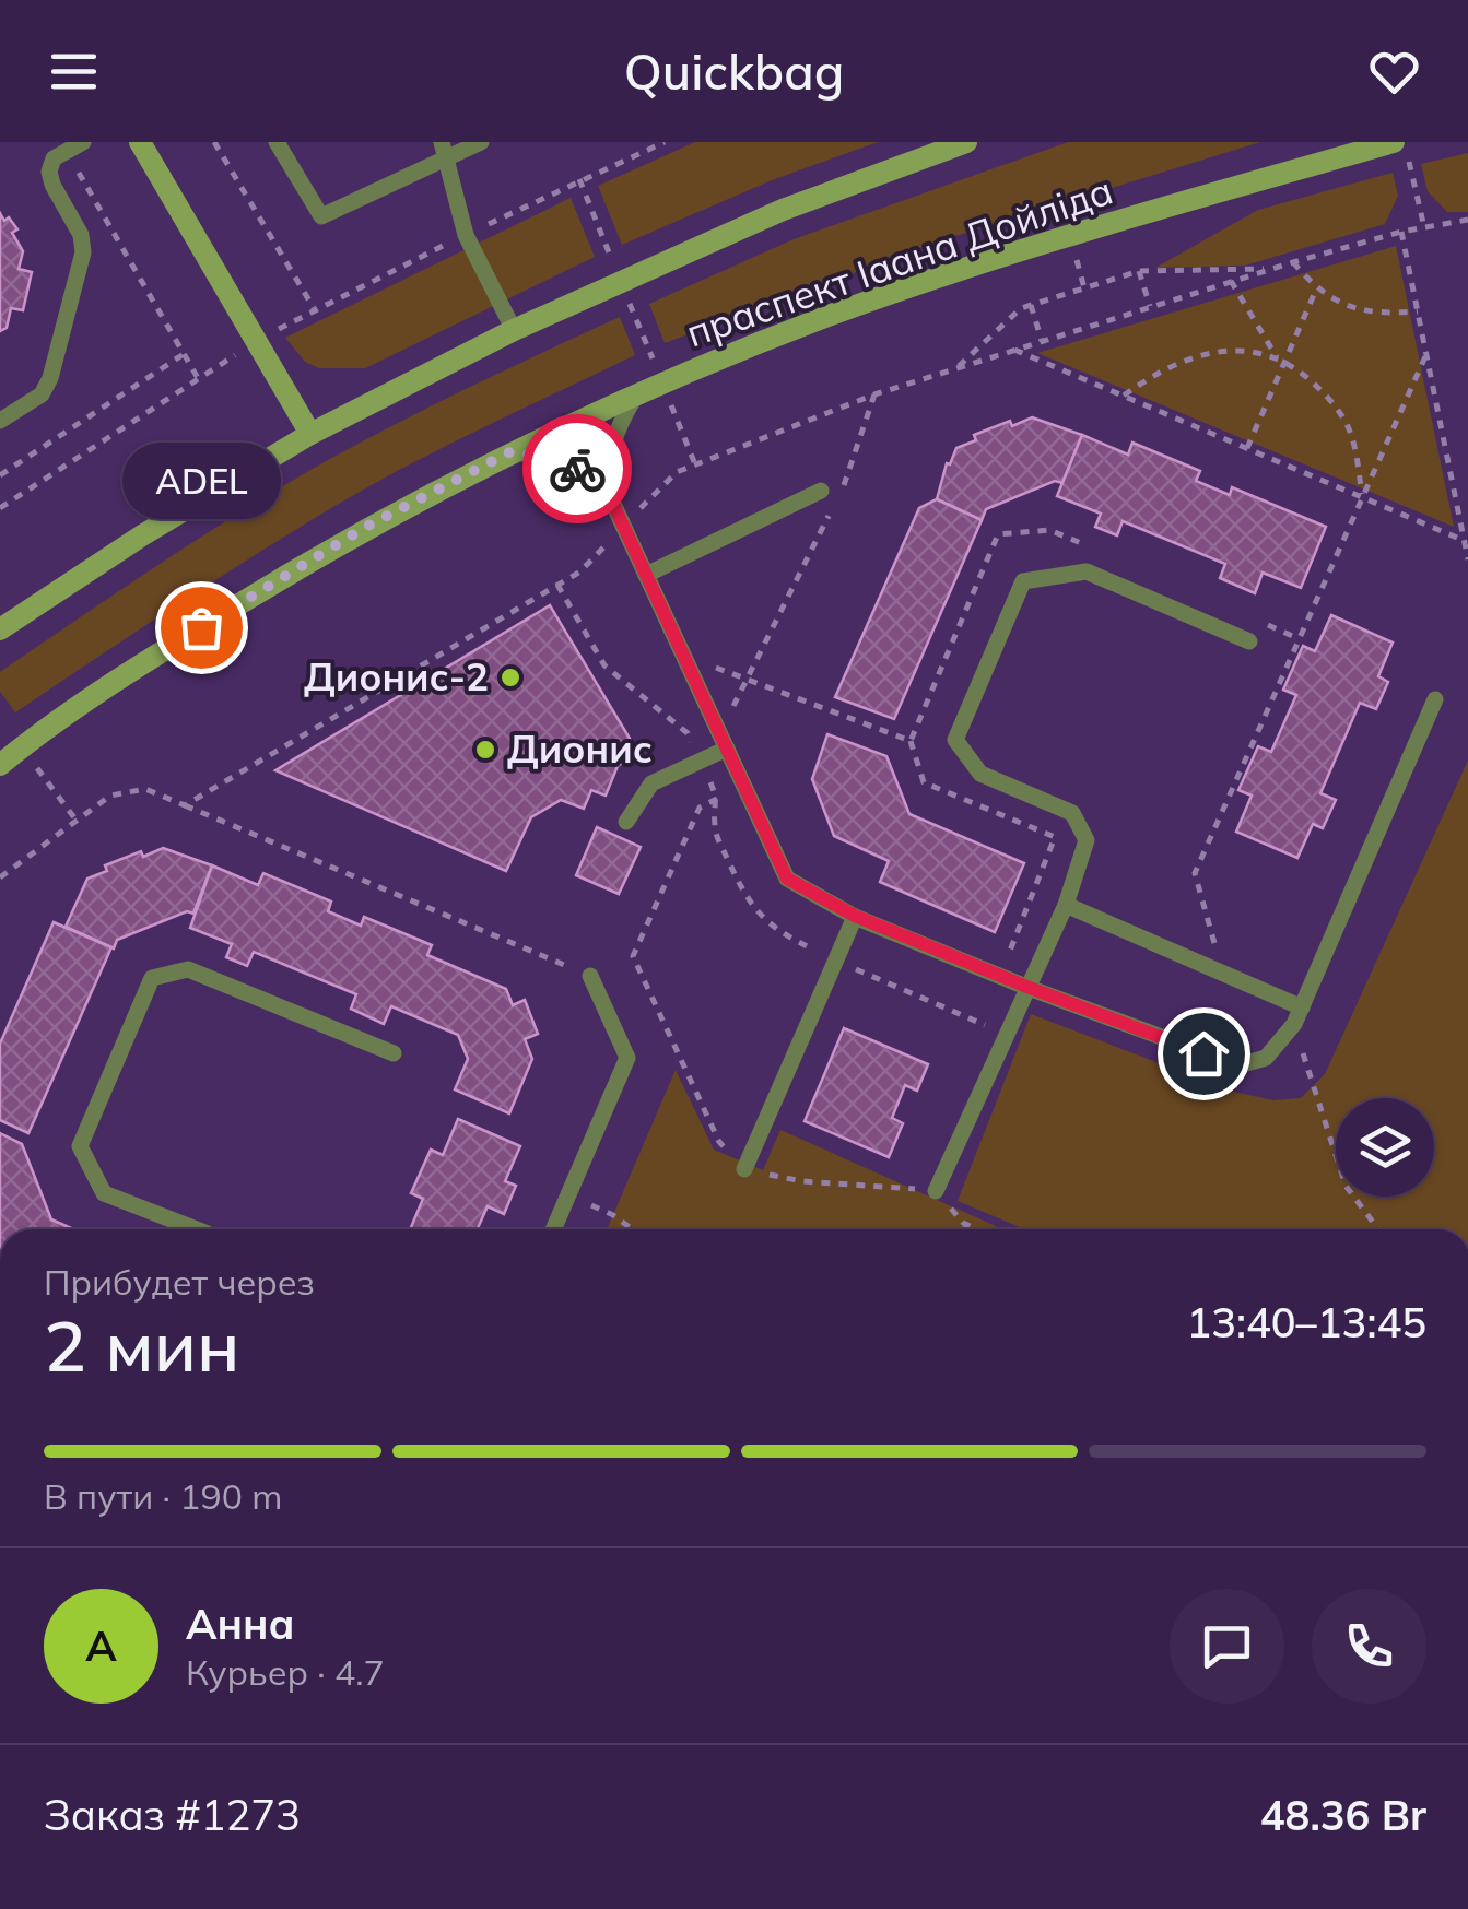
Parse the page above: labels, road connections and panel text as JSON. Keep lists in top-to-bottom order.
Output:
{
  "streets": {
    "main road": ["праспект Іаана Дойліда"]
  },
  "places": ["ADEL", "Дионис-2", "Дионис"],
  "page": {
    "header": "Quickbag",
    "bubble": "ADEL",
    "heading": ["2 мин", "Прибудет через", "13:40–13:45"],
    "panel": [
      "Анна",
      "Курьер · 4.7",
      "Заказ #1273",
      "48.36 Br"
    ],
    "bar": "В пути · 190 m",
    "round": "А"
  }
}
